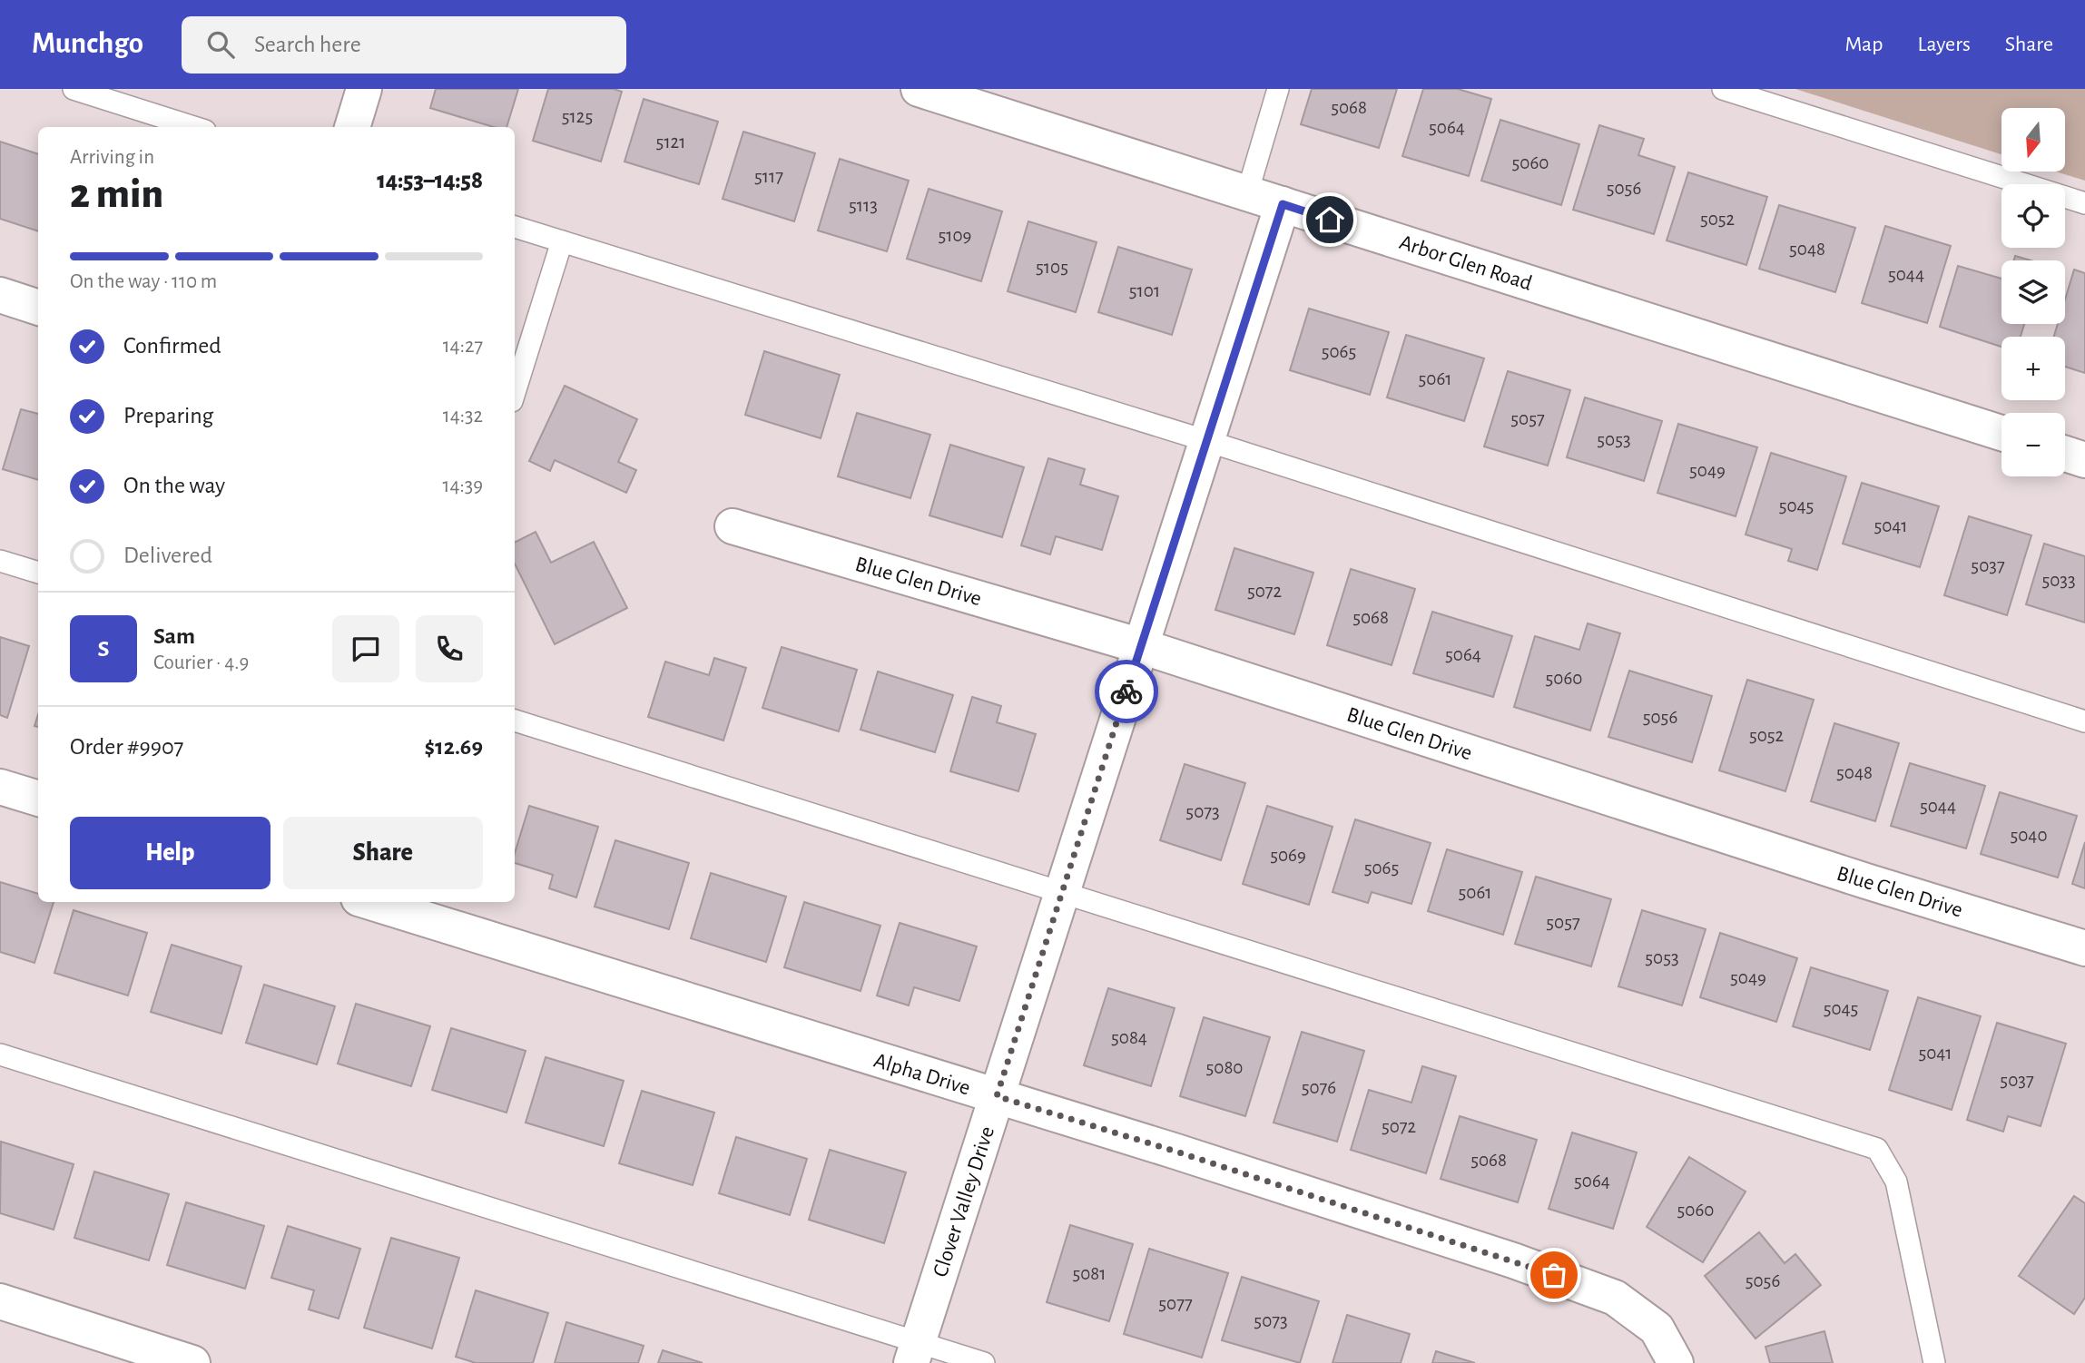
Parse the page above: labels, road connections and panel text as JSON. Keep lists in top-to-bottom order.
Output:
{
  "streets": {
    "street": [
      "Arbor Glen Road",
      "Blue Glen Drive",
      "Alpha Drive",
      "Clover Valley Drive"
    ]
  },
  "crossings": [
    ["Arbor Glen Road", "Clover Valley Drive"],
    ["Blue Glen Drive", "Clover Valley Drive"],
    ["Alpha Drive", "Clover Valley Drive"]
  ],
  "house_numbers": [
    "5068",
    "5125",
    "5064",
    "5121",
    "5060",
    "5117",
    "5056",
    "5113",
    "5052",
    "5109",
    "5048",
    "5105",
    "5044",
    "5101",
    "5065",
    "5061",
    "5057",
    "5053",
    "5049",
    "5045",
    "5041",
    "5037",
    "5033",
    "5072",
    "5068",
    "5064",
    "5060",
    "5056",
    "5052",
    "5048",
    "5044",
    "5073",
    "5040",
    "5069",
    "5065",
    "5061",
    "5057",
    "5053",
    "5049",
    "5045",
    "5084",
    "5041",
    "5080",
    "5037",
    "5076",
    "5072",
    "5068",
    "5064",
    "5060",
    "5081",
    "5056",
    "5077",
    "5073"
  ],
  "north": "bottom",
  "page": {
    "header": "Munchgo",
    "search": "Search here",
    "nav": ["Map", "Layers", "Share"],
    "map_buttons": ["+", "−"],
    "heading": ["2 min", "Arriving in", "14:53–14:58"],
    "panel": [
      "Sam",
      "Courier · 4.9",
      "Order #9907",
      "$12.69"
    ],
    "bar": "On the way · 110 m",
    "list": [
      ["Confirmed", "14:27"],
      ["Preparing", "14:32"],
      ["On the way", "14:39"],
      "Delivered"
    ],
    "round": "S",
    "buttons": ["Help", "Share"]
  }
}
